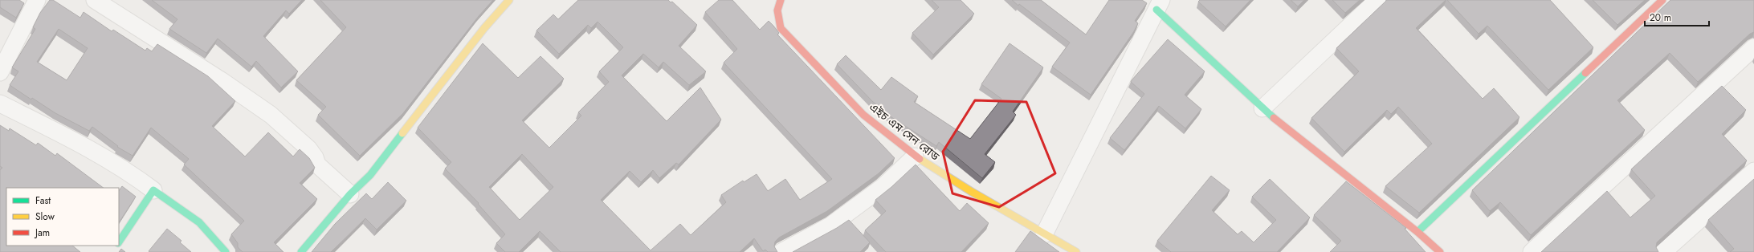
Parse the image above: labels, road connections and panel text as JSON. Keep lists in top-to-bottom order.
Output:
{
  "streets": {
    "street": ["এইচ এম সেন রোড"]
  },
  "legend": ["Fast", "Slow", "Jam"],
  "scale_bar": "20 m"
}
